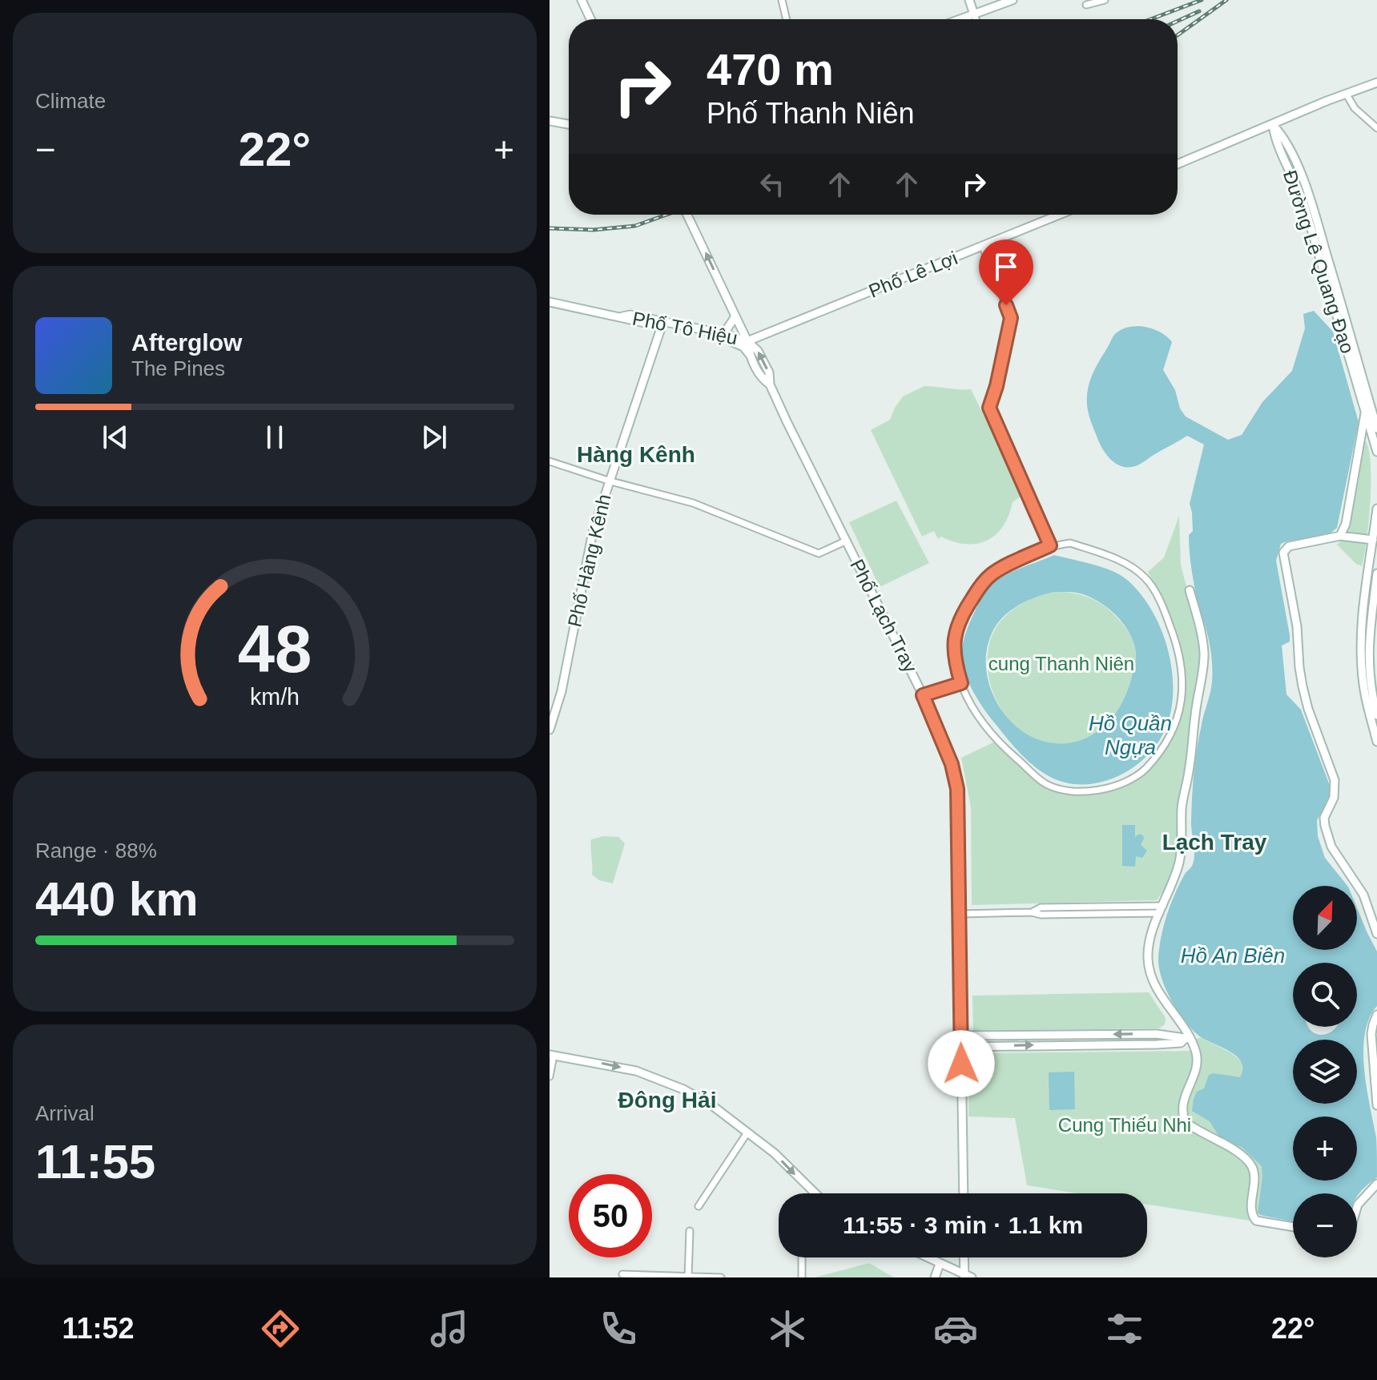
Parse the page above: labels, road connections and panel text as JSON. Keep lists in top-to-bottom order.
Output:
{
  "streets": {
    "street": [
      "Đường Lê Quang Đạo",
      "Phố Lê Lợi",
      "Phố Tô Hiệu",
      "Phố Hàng Kênh",
      "Phố Lạch Tray"
    ]
  },
  "crossings": [
    ["Phố Lê Lợi", "Phố Tô Hiệu"],
    ["Phố Lê Lợi", "Phố Lạch Tray"],
    ["Phố Tô Hiệu", "Phố Hàng Kênh"],
    ["Phố Tô Hiệu", "Phố Lạch Tray"]
  ],
  "districts": ["Hàng Kênh", "Lạch Tray", "Đông Hải"],
  "water": ["Hồ Quần Ngựa", "Hồ An Biên"],
  "parks": ["cung Thanh Niên", "Cung Thiếu Nhi"],
  "north": "top right",
  "page": {
    "tile": [
      "Climate",
      ["Range · 88%", "440 km"],
      ["Arrival", "11:55"]
    ],
    "turn": ["470 m", "Phố Thanh Niên"],
    "heat": ["−", "22°", "+"],
    "song": ["Afterglow", "The Pines"],
    "map_buttons": ["+", "−"],
    "limit": "50",
    "trip": "11:55 · 3 min · 1.1 km",
    "tabs": ["11:52", "22°"],
    "gauge": ["48", "km/h"]
  }
}
